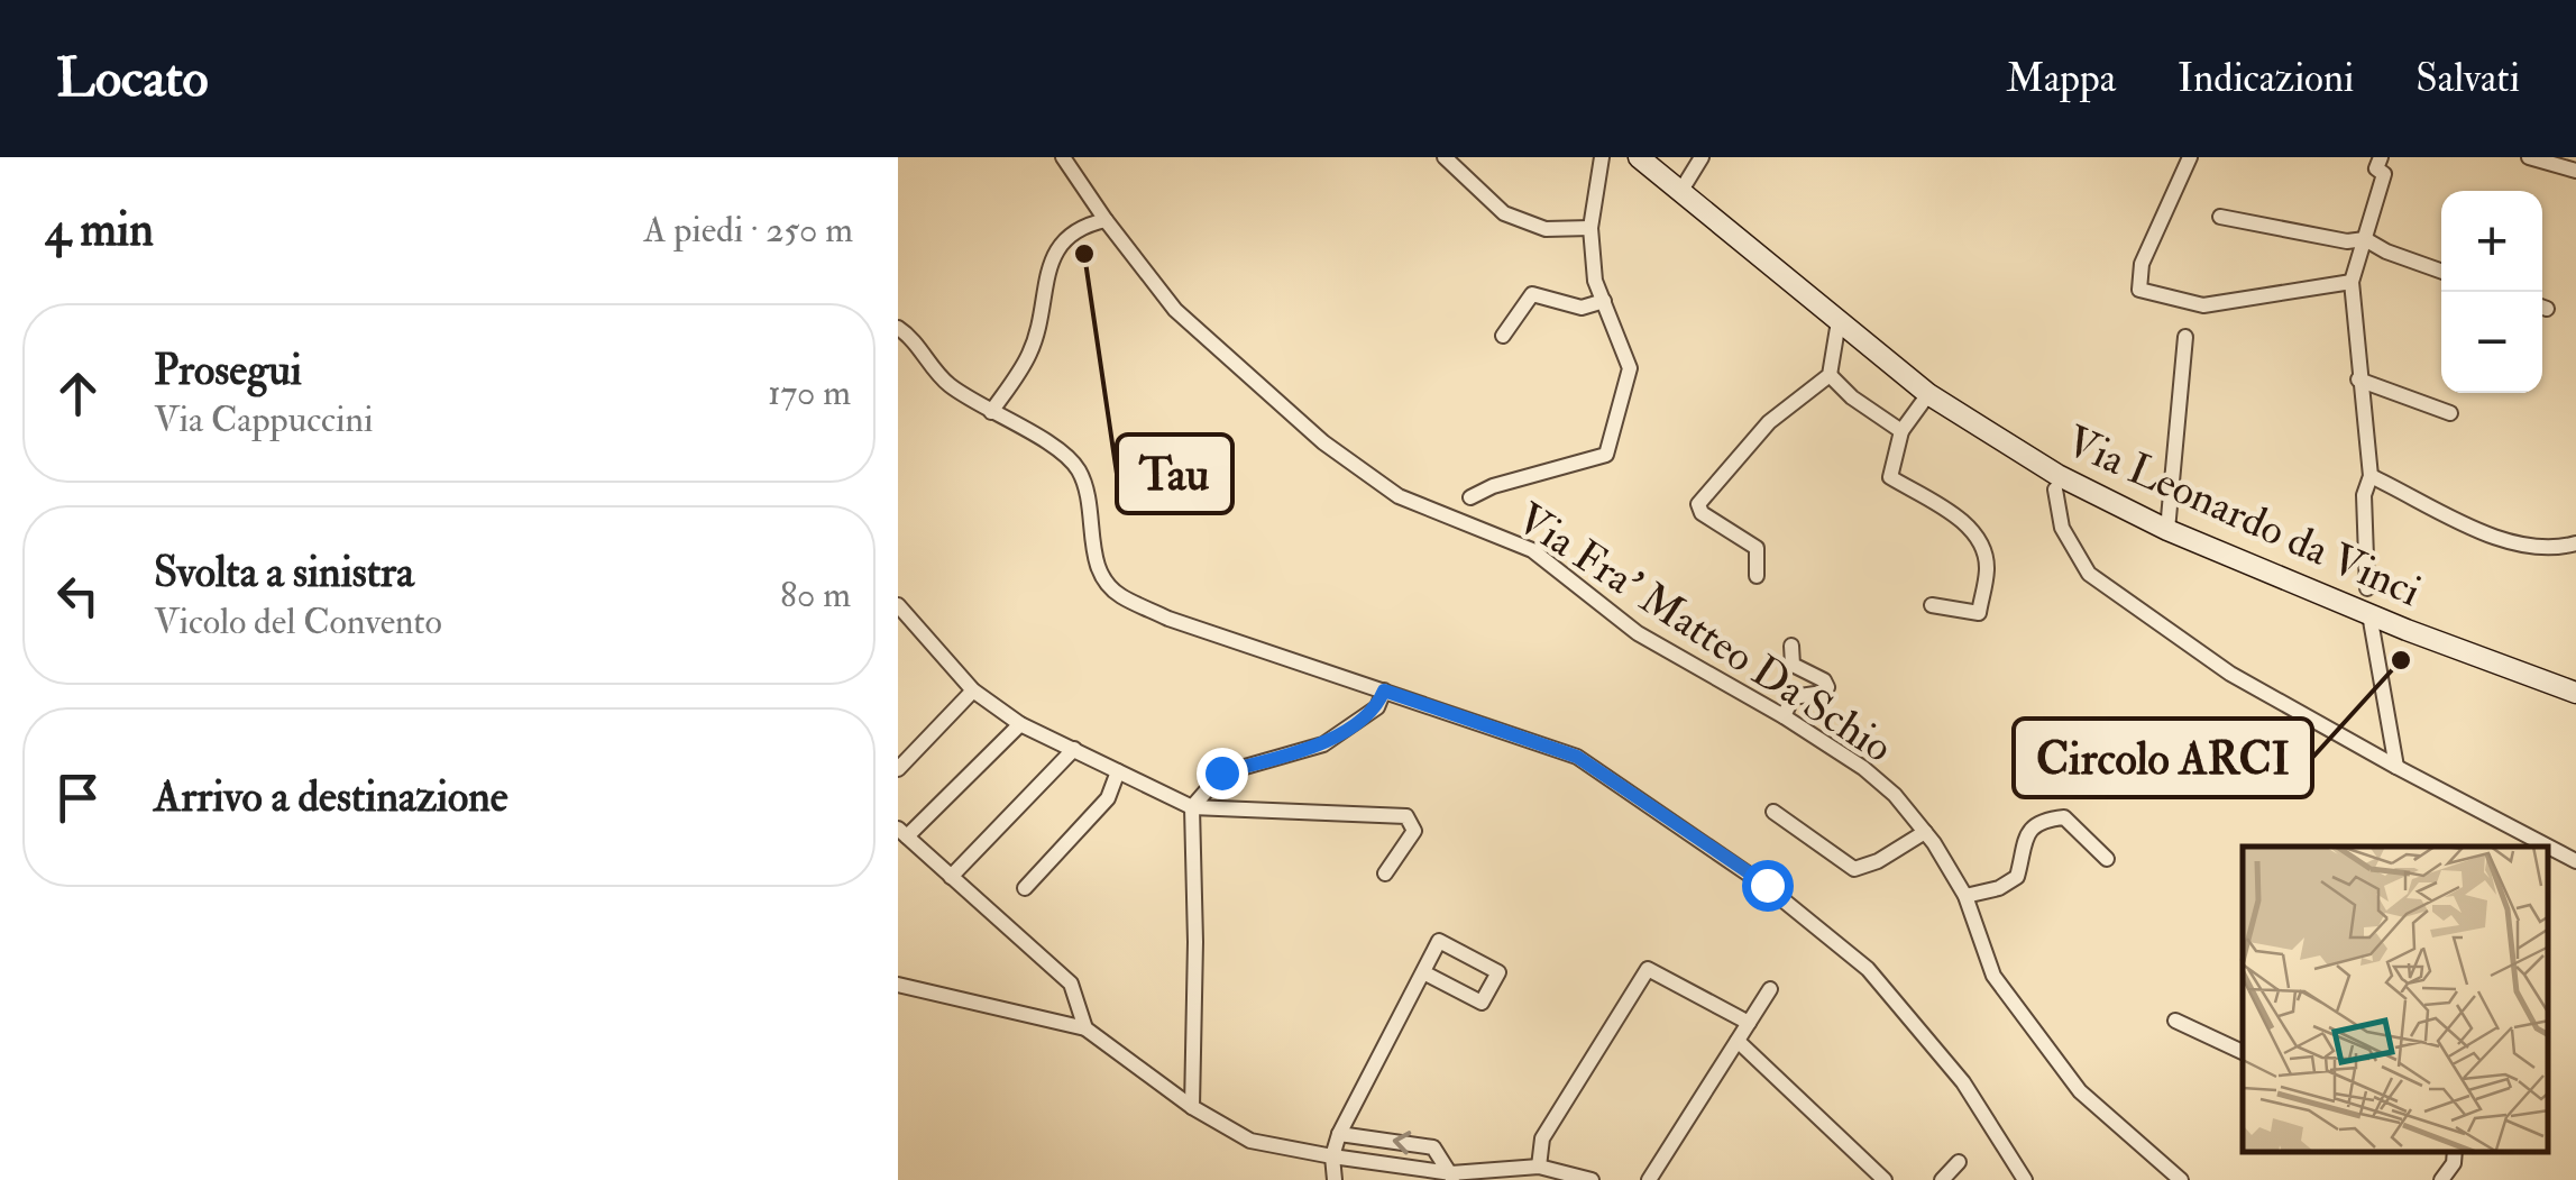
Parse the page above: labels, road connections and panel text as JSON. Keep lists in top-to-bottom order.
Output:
{
  "streets": {
    "street": ["Via Leonardo da Vinci", "Via Fra' Matteo Da Schio"]
  },
  "places": ["Tau", "Circolo ARCI"],
  "page": {
    "header": "Locato",
    "nav": ["Mappa", "Indicazioni", "Salvati"],
    "heading": ["4 min", "A piedi · 250 m"],
    "map_buttons": ["+", "−"],
    "list": [
      ["Prosegui", "Via Cappuccini", "170 m"],
      ["Svolta a sinistra", "Vicolo del Convento", "80 m"],
      "Arrivo a destinazione"
    ]
  }
}
